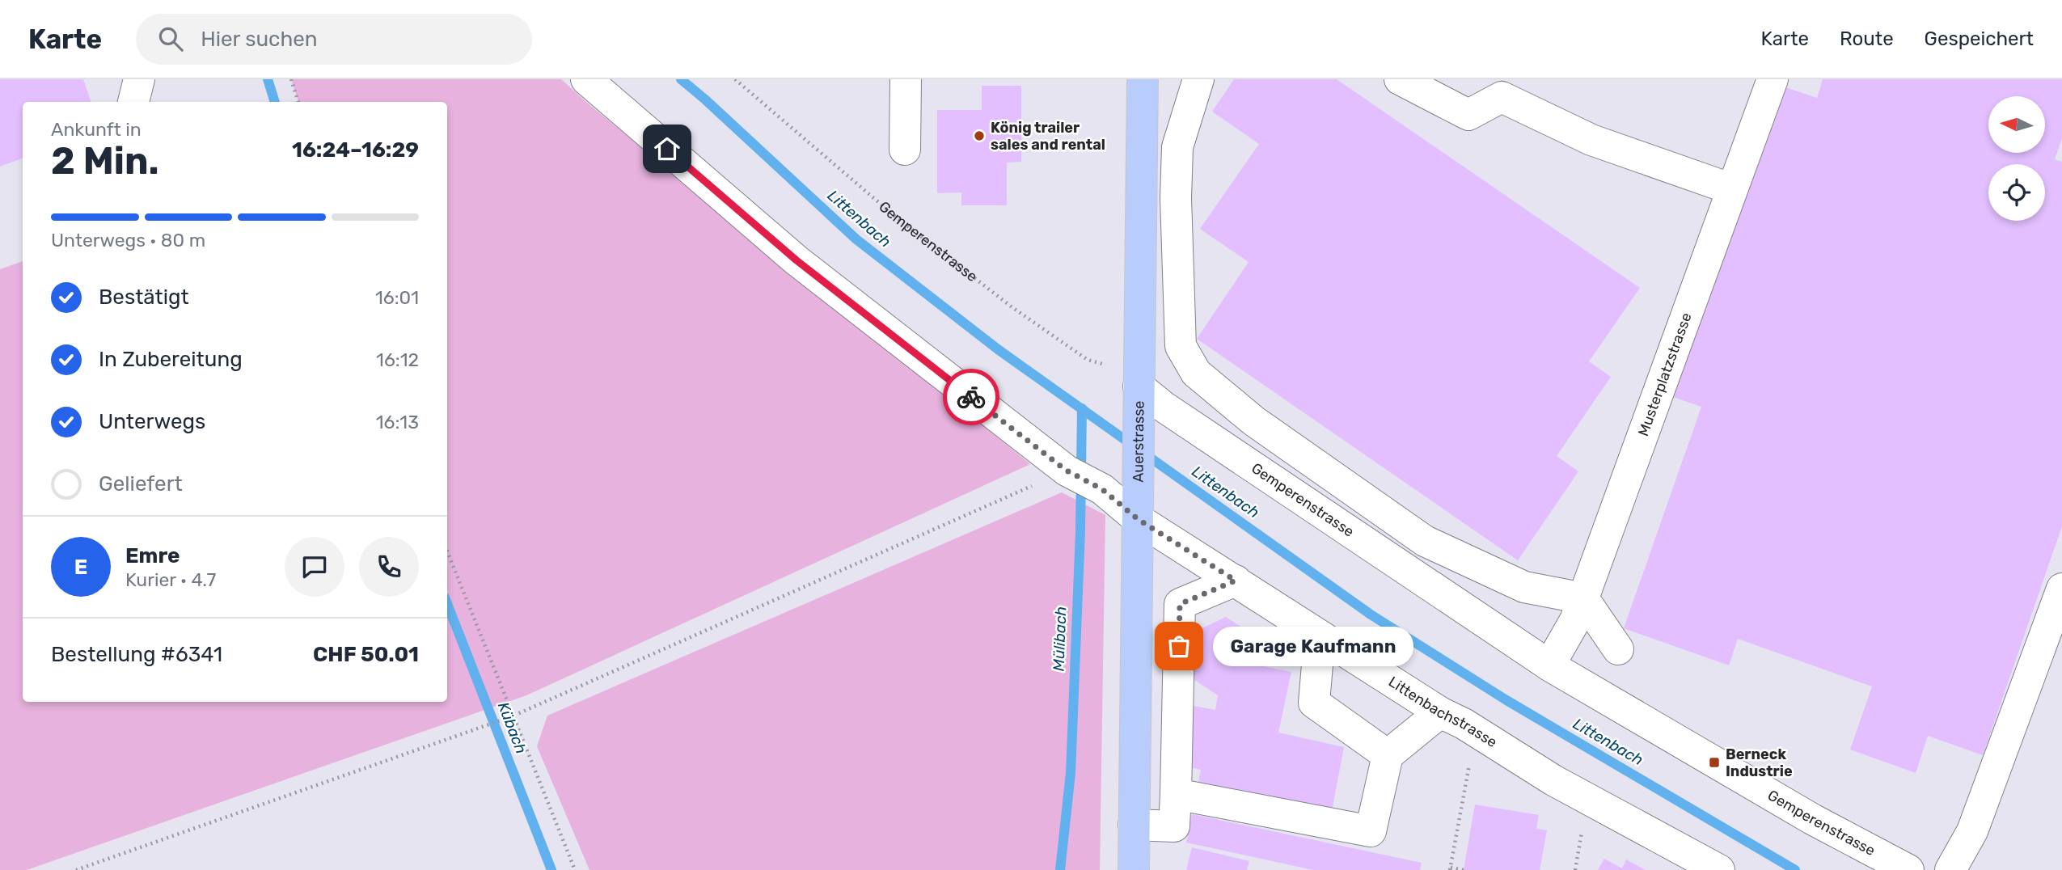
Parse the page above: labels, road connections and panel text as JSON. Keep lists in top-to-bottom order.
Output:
{
  "streets": {
    "main road": ["Auerstrasse"],
    "street": ["Gemperenstrasse", "Musterplatzstrasse", "Littenbachstrasse"]
  },
  "crossings": [
    ["Gemperenstrasse", "Musterplatzstrasse"],
    ["Gemperenstrasse", "Auerstrasse"],
    ["Auerstrasse", "Littenbachstrasse"]
  ],
  "water": ["Littenbach", "Mülibach", "Kübach"],
  "places": {
    "other": ["König trailer sales and rental", "Garage Kaufmann"],
    "transit": ["Berneck Industrie"]
  },
  "north": "left",
  "page": {
    "header": "Karte",
    "search": "Hier suchen",
    "nav": ["Karte", "Route", "Gespeichert"],
    "heading": ["2 Min.", "Ankunft in", "16:24–16:29"],
    "panel": [
      "Emre",
      "Kurier · 4.7",
      "Bestellung #6341",
      "CHF 50.01"
    ],
    "bar": "Unterwegs · 80 m",
    "list": [
      ["Bestätigt", "16:01"],
      ["In Zubereitung", "16:12"],
      ["Unterwegs", "16:13"],
      "Geliefert"
    ],
    "round": "E",
    "bubble": "Garage Kaufmann"
  }
}
